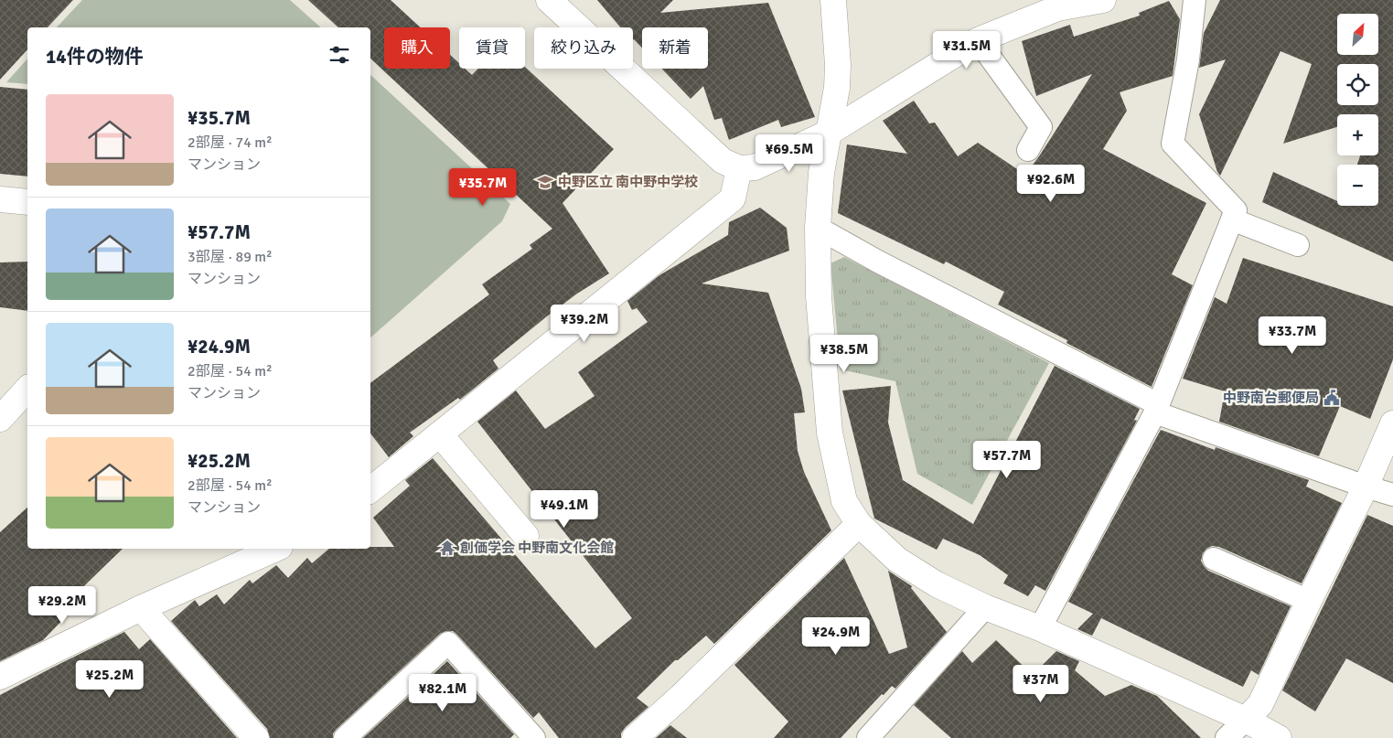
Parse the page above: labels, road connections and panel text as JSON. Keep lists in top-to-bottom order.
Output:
{
  "places": {
    "school or university": ["中野区立 南中野中学校"],
    "public building": ["中野南台郵便局"],
    "temple": ["創価学会 中野南文化会館"]
  },
  "north": "top right",
  "page": {
    "map_buttons": ["+", "−"],
    "chip": [
      "購入",
      "賃貸",
      "絞り込み",
      "新着"
    ],
    "heading": "14件の物件",
    "price": [
      "¥31.5M",
      "¥69.5M",
      "¥92.6M",
      "¥35.7M",
      "¥39.2M",
      "¥33.7M",
      "¥38.5M",
      "¥57.7M",
      "¥49.1M",
      "¥29.2M",
      "¥24.9M",
      "¥25.2M",
      "¥37M",
      "¥82.1M"
    ],
    "list": [
      {
        "name": "¥35.7M",
        "note": "2部屋 · 74 m² · マンション"
      },
      {
        "name": "¥57.7M",
        "note": "3部屋 · 89 m² · マンション"
      },
      {
        "name": "¥24.9M",
        "note": "2部屋 · 54 m² · マンション"
      },
      {
        "name": "¥25.2M",
        "note": "2部屋 · 54 m² · マンション"
      }
    ]
  }
}
